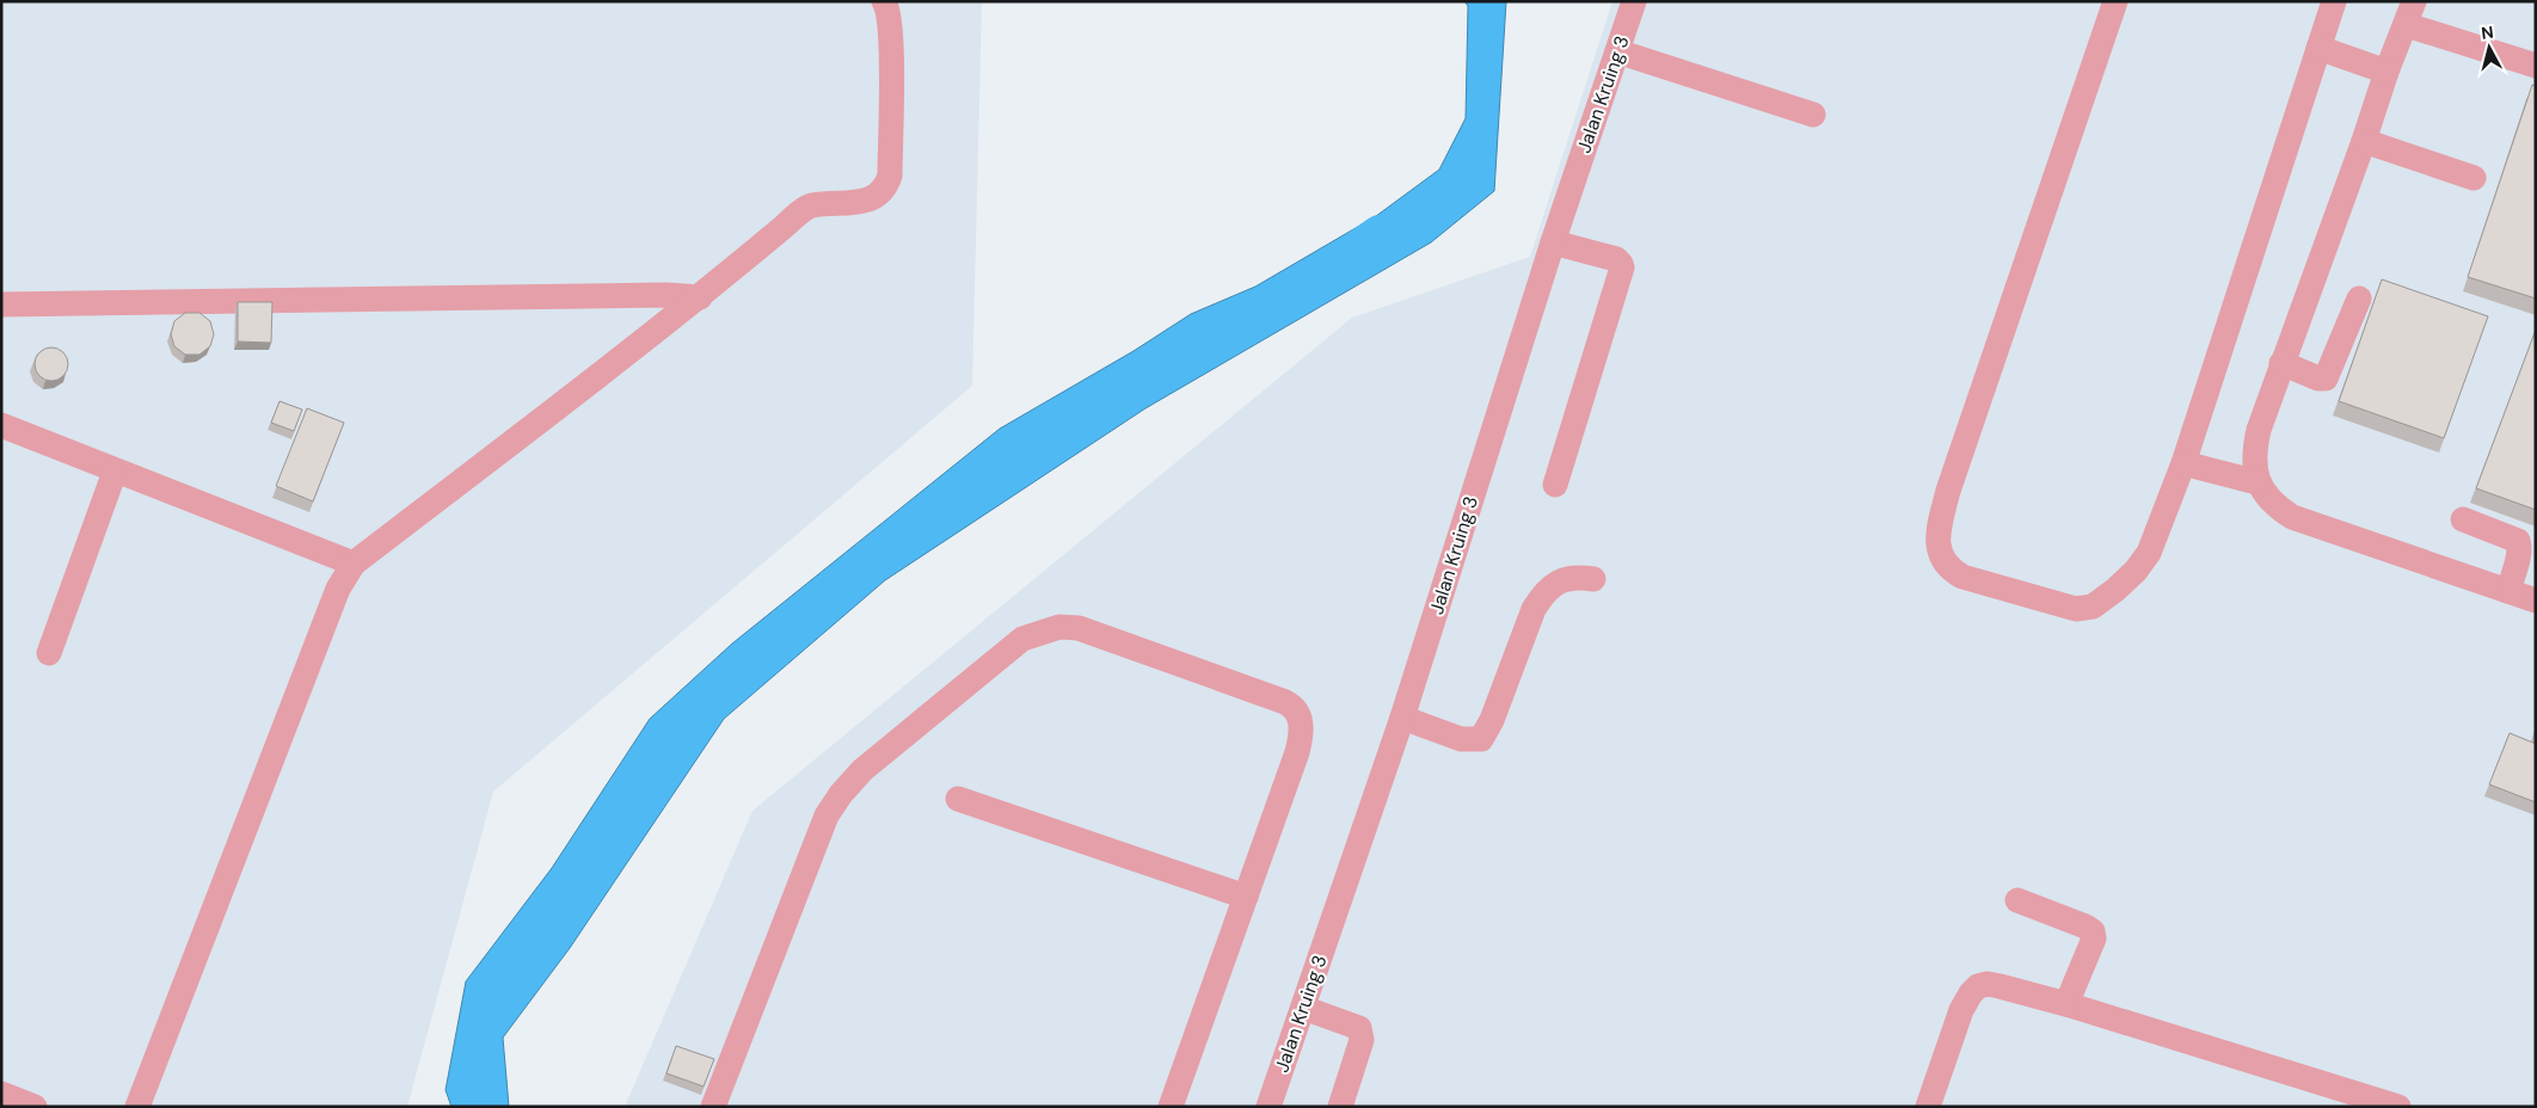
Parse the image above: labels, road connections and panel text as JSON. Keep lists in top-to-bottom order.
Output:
{
  "streets": {
    "street": ["Jalan Kruing 3"]
  },
  "north": "top"
}
